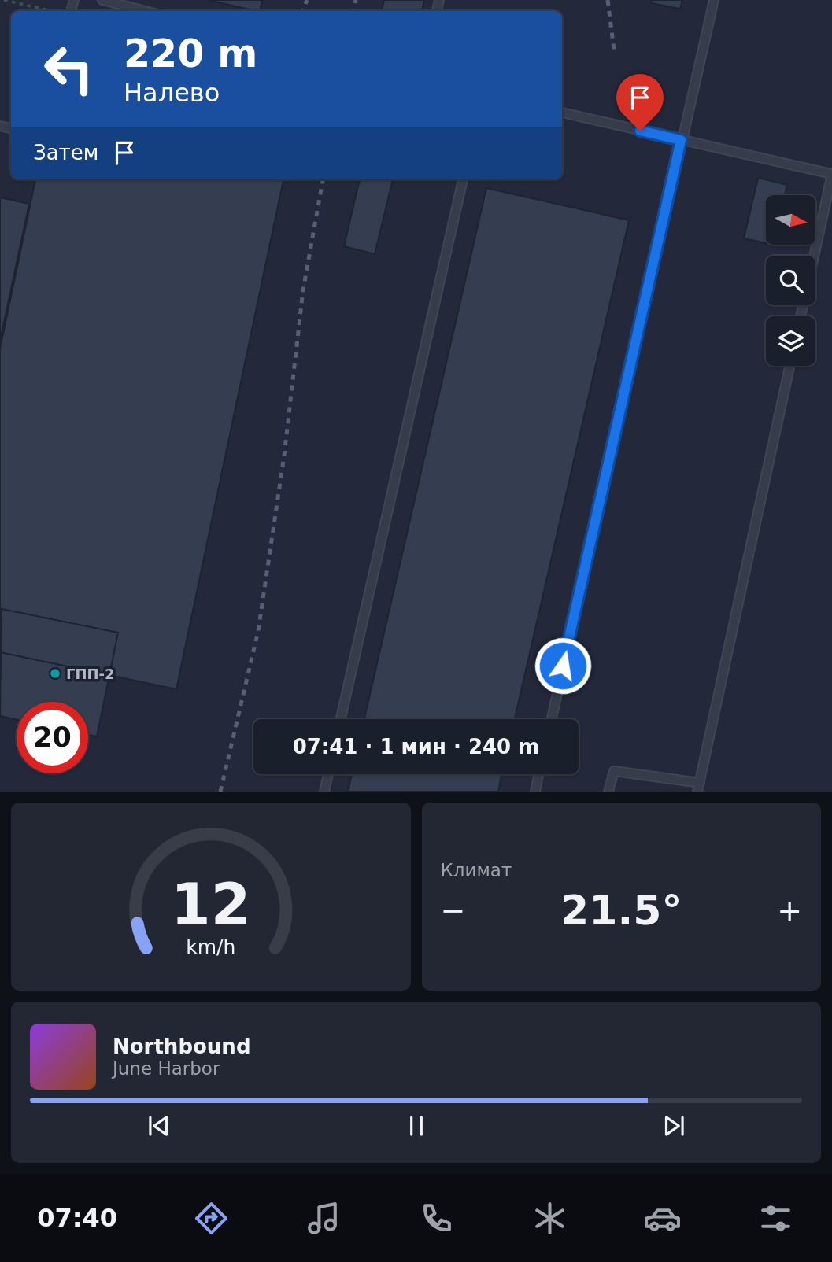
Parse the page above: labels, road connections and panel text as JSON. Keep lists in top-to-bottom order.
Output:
{
  "places": ["ГПП-2"],
  "north": "right",
  "page": {
    "turn": ["220 m", "Налево"],
    "then": "Затем",
    "limit": "20",
    "trip": "07:41 · 1 мин · 240 m",
    "tile": "Климат",
    "heat": ["−", "21.5°", "+"],
    "song": ["Northbound", "June Harbor"],
    "tabs": "07:40",
    "gauge": ["12", "km/h"]
  }
}
